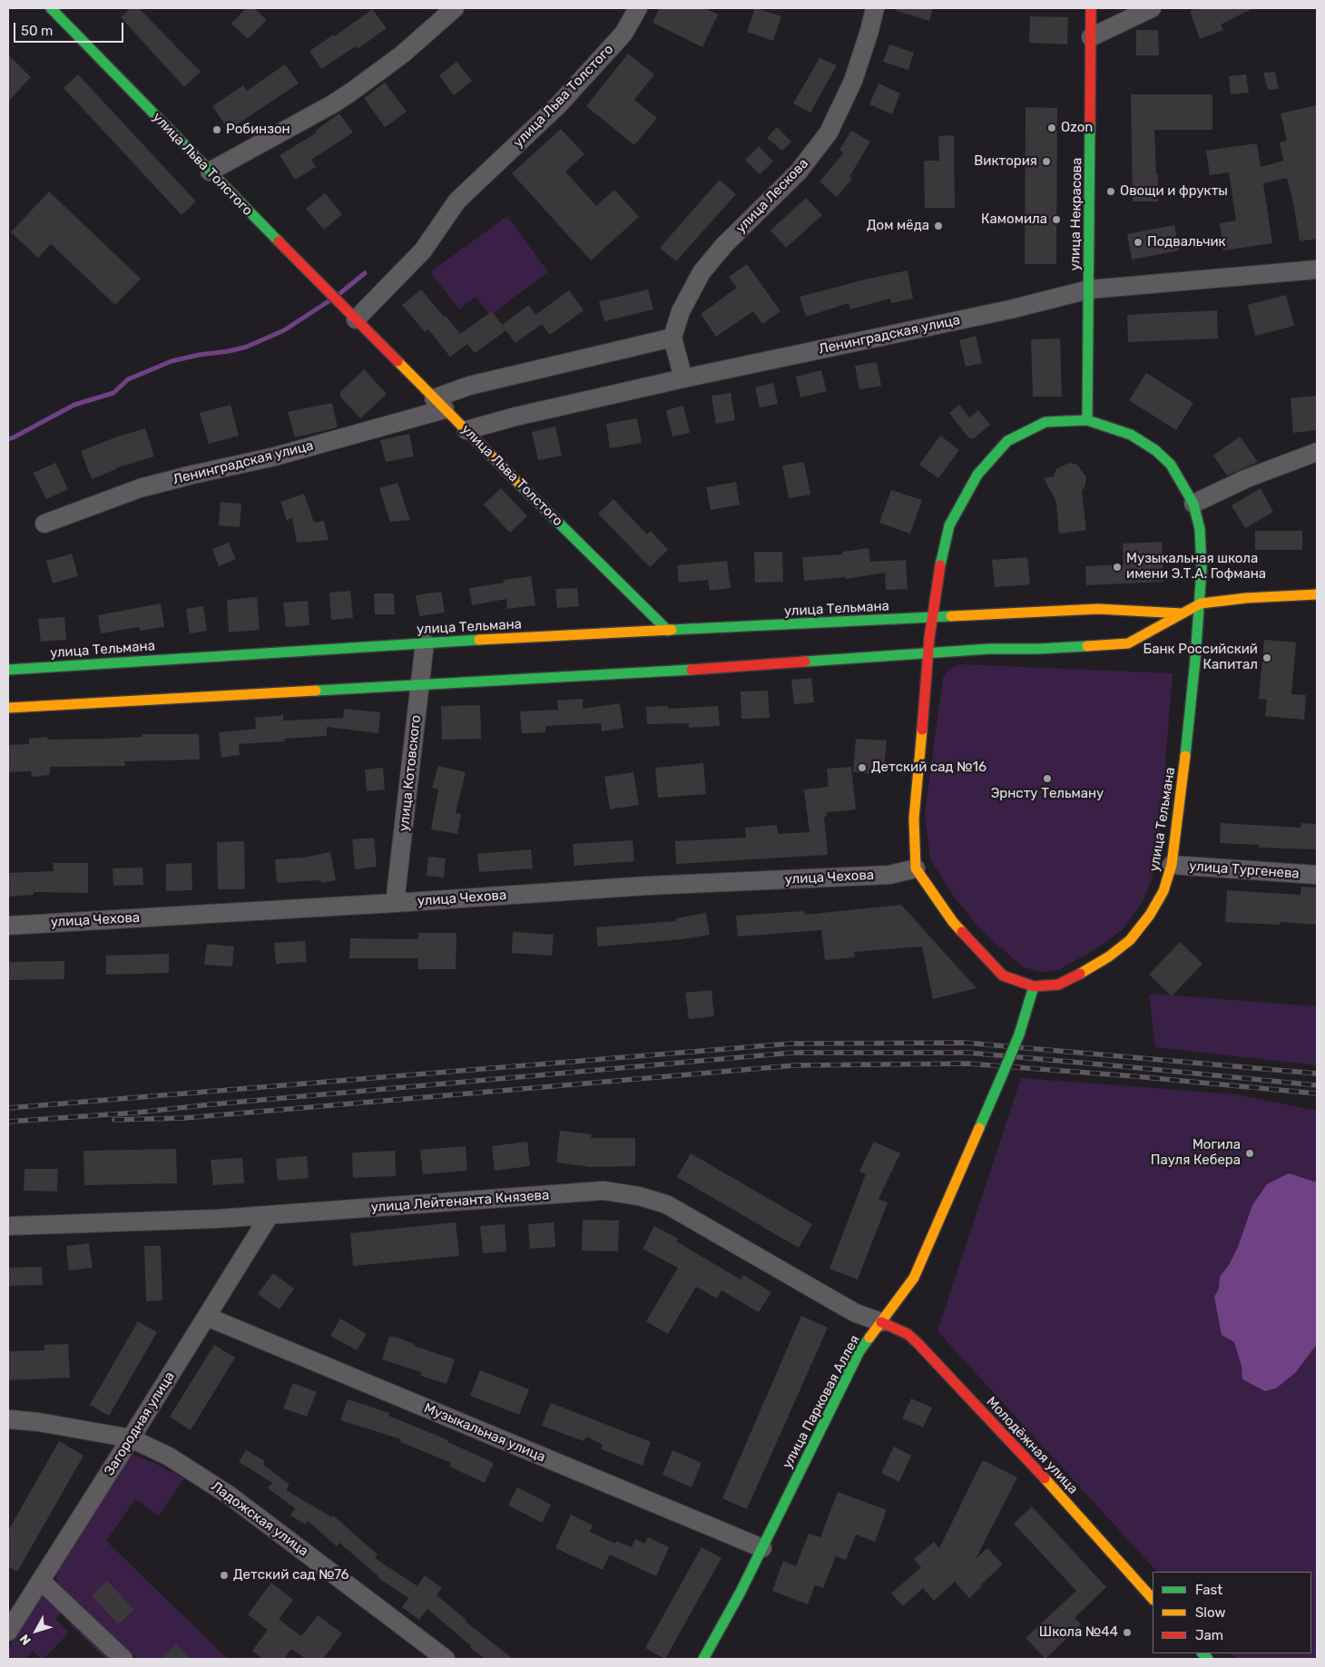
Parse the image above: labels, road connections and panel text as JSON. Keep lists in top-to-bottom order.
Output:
{
  "streets": {
    "street": [
      "улица Льва Толстого",
      "улица Лескова",
      "улица Некрасова",
      "Ленинградская улица",
      "улица Тельмана",
      "улица Котовского",
      "улица Тургенева",
      "улица Чехова",
      "улица Лейтенанта Князева",
      "улица Парковая Аллея",
      "Загородная улица",
      "Музыкальная улица",
      "Молодёжная улица",
      "Ладожская улица"
    ]
  },
  "crossings": [
    ["улица Льва Толстого", "Ленинградская улица"],
    ["улица Льва Толстого", "улица Тельмана"],
    ["улица Лескова", "Ленинградская улица"],
    ["улица Некрасова", "Ленинградская улица"],
    ["улица Некрасова", "улица Тельмана"],
    ["улица Тельмана", "улица Котовского"],
    ["улица Тельмана", "улица Тургенева"],
    ["улица Тельмана", "улица Чехова"],
    ["улица Тельмана", "улица Парковая Аллея"],
    ["улица Котовского", "улица Чехова"],
    ["улица Лейтенанта Князева", "улица Парковая Аллея"],
    ["улица Лейтенанта Князева", "Загородная улица"],
    ["улица Лейтенанта Князева", "Молодёжная улица"],
    ["улица Парковая Аллея", "Музыкальная улица"],
    ["улица Парковая Аллея", "Молодёжная улица"],
    ["Загородная улица", "Музыкальная улица"],
    ["Загородная улица", "Ладожская улица"]
  ],
  "places": [
    "Ozon",
    "Робинзон",
    "Виктория",
    "Овощи и фрукты",
    "Камомила",
    "Дом мёда",
    "Подвальчик",
    "Музыкальная школа имени Э.Т.А. Гофмана",
    "Банк Российский Капитал",
    "Детский сад №16",
    "Эрнсту Тельману",
    "Могила Пауля Кебера",
    "Детский сад №76",
    "Школа №44"
  ],
  "legend": ["Fast", "Slow", "Jam"],
  "scale_bar": "50 m",
  "north": "bottom left"
}
